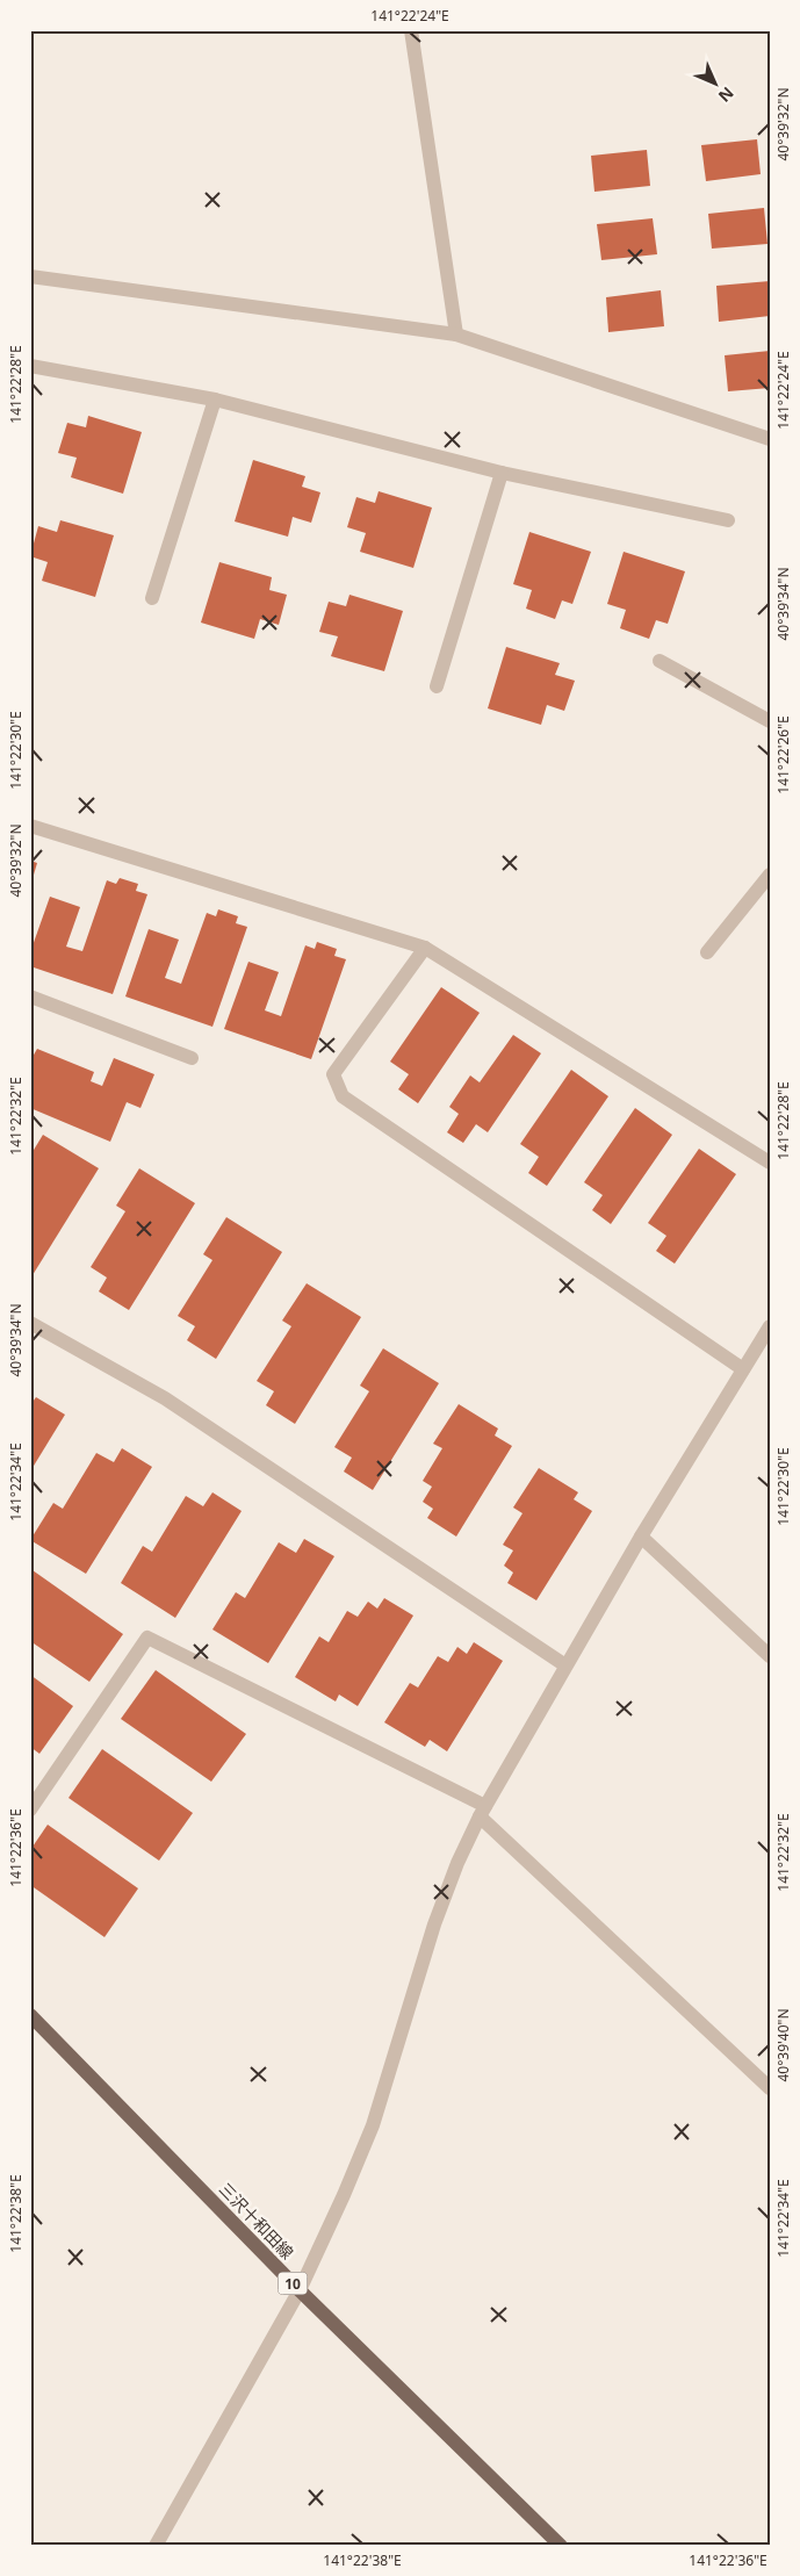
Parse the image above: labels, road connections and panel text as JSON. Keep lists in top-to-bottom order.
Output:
{
  "streets": {
    "main road": ["三沢十和田線", "10"]
  },
  "north": "bottom right",
  "coordinates": [
    "141°22'24\"E",
    "40°39'32\"N",
    "141°22'28\"E",
    "40°39'34\"N",
    "141°22'30\"E",
    "141°22'26\"E",
    "141°22'32\"E",
    "141°22'34\"E",
    "141°22'36\"E",
    "40°39'40\"N",
    "141°22'38\"E"
  ]
}
